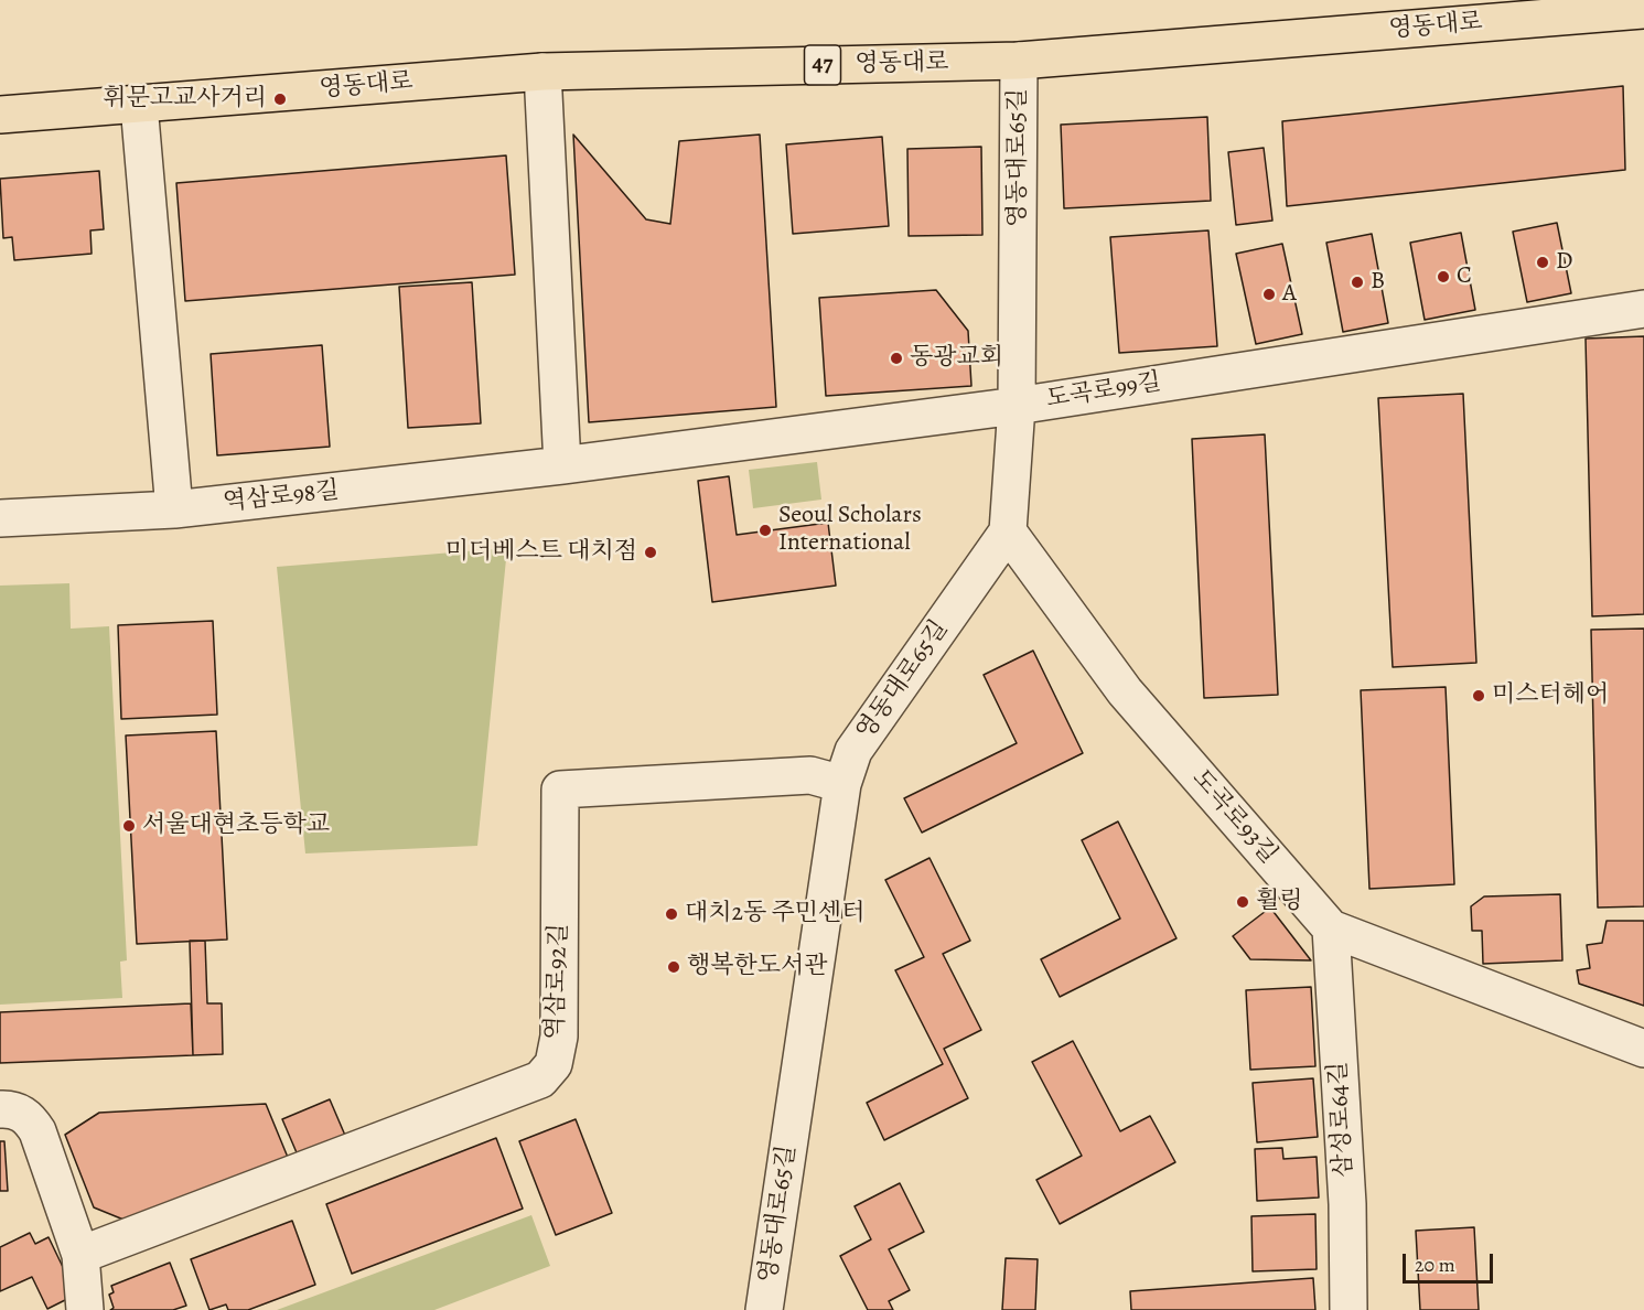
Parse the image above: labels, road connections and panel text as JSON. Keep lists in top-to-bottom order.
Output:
{
  "streets": {
    "main road": ["영동대로", "47"],
    "street": [
      "영동대로65길",
      "도곡로99길",
      "역삼로98길",
      "도곡로93길",
      "역삼로92길",
      "삼성로64길"
    ]
  },
  "crossings": [
    ["영동대로", "영동대로65길"],
    ["영동대로65길", "도곡로99길"],
    ["영동대로65길", "도곡로93길"],
    ["영동대로65길", "역삼로92길"],
    ["도곡로99길", "역삼로98길"],
    ["도곡로93길", "삼성로64길"]
  ],
  "places": [
    "휘문고교사거리",
    "D",
    "C",
    "B",
    "A",
    "동광교회",
    "Seoul Scholars International",
    "미더베스트 대치점",
    "미스터헤어",
    "서울대현초등학교",
    "휠링",
    "대치2동 주민센터",
    "행복한도서관"
  ],
  "scale_bar": "20 m"
}
